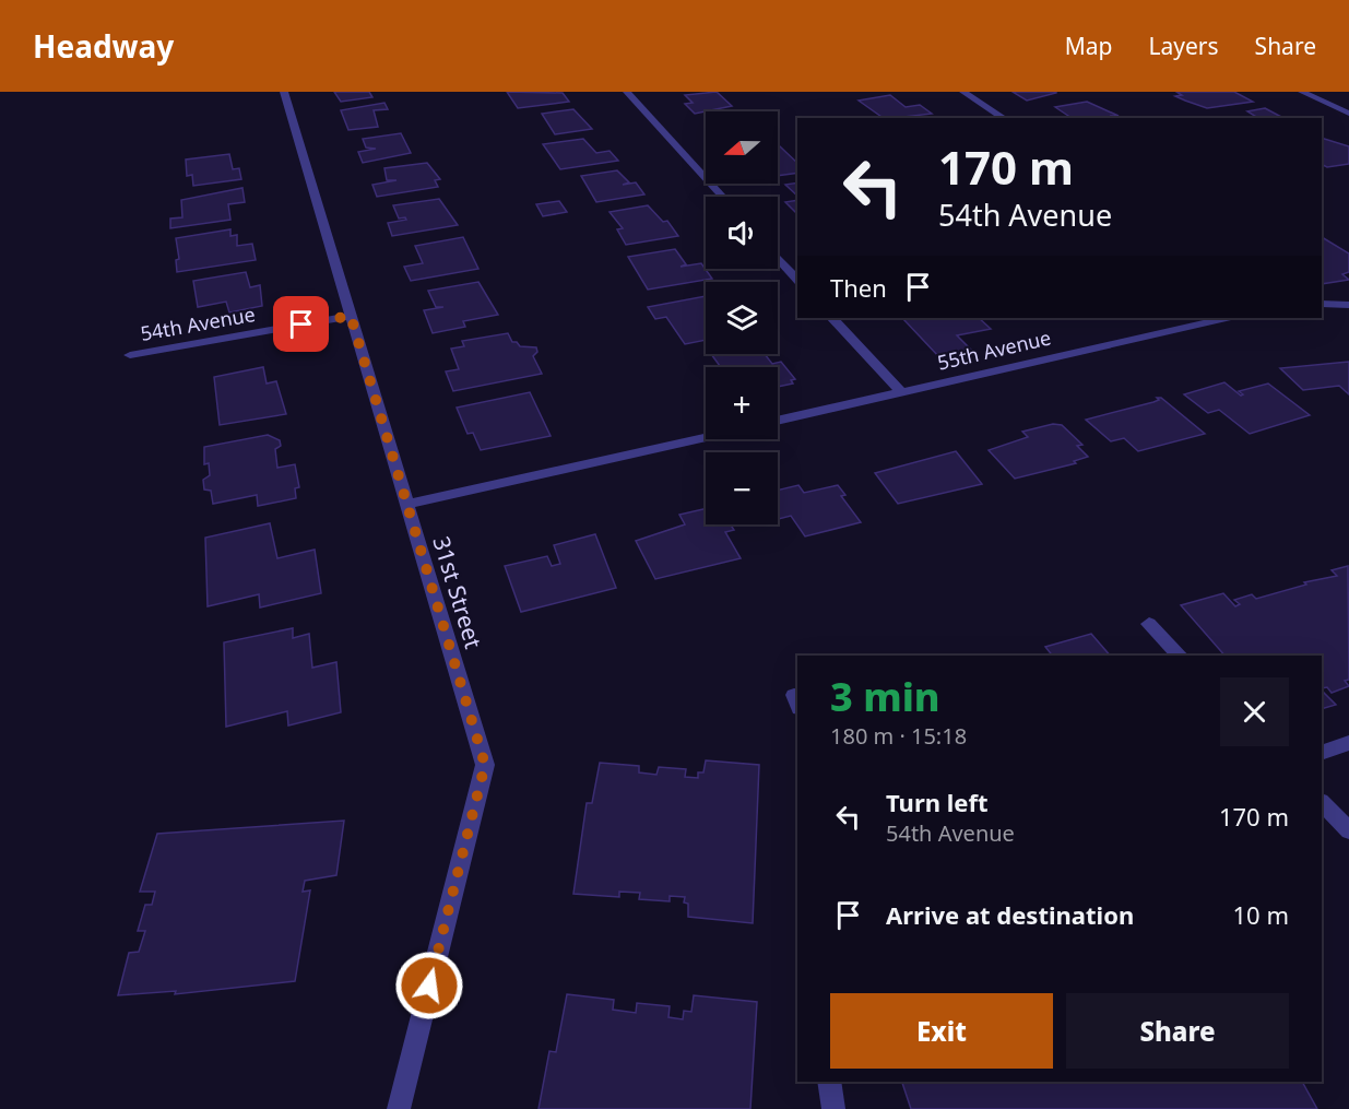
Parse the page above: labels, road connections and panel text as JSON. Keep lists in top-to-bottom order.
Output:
{
  "streets": {
    "street": ["54th Avenue", "55th Avenue", "31st Street"]
  },
  "crossings": [
    ["54th Avenue", "31st Street"]
  ],
  "north": "left",
  "page": {
    "header": "Headway",
    "nav": ["Map", "Layers", "Share"],
    "map_buttons": ["+", "−"],
    "turn": ["170 m", "54th Avenue"],
    "then": "Then",
    "heading": ["3 min", "180 m · 15:18"],
    "list": [
      {
        "name": "Turn left",
        "note": "54th Avenue",
        "value": "170 m"
      },
      {
        "name": "Arrive at destination",
        "value": "10 m"
      }
    ],
    "buttons": ["Exit", "Share"]
  }
}
